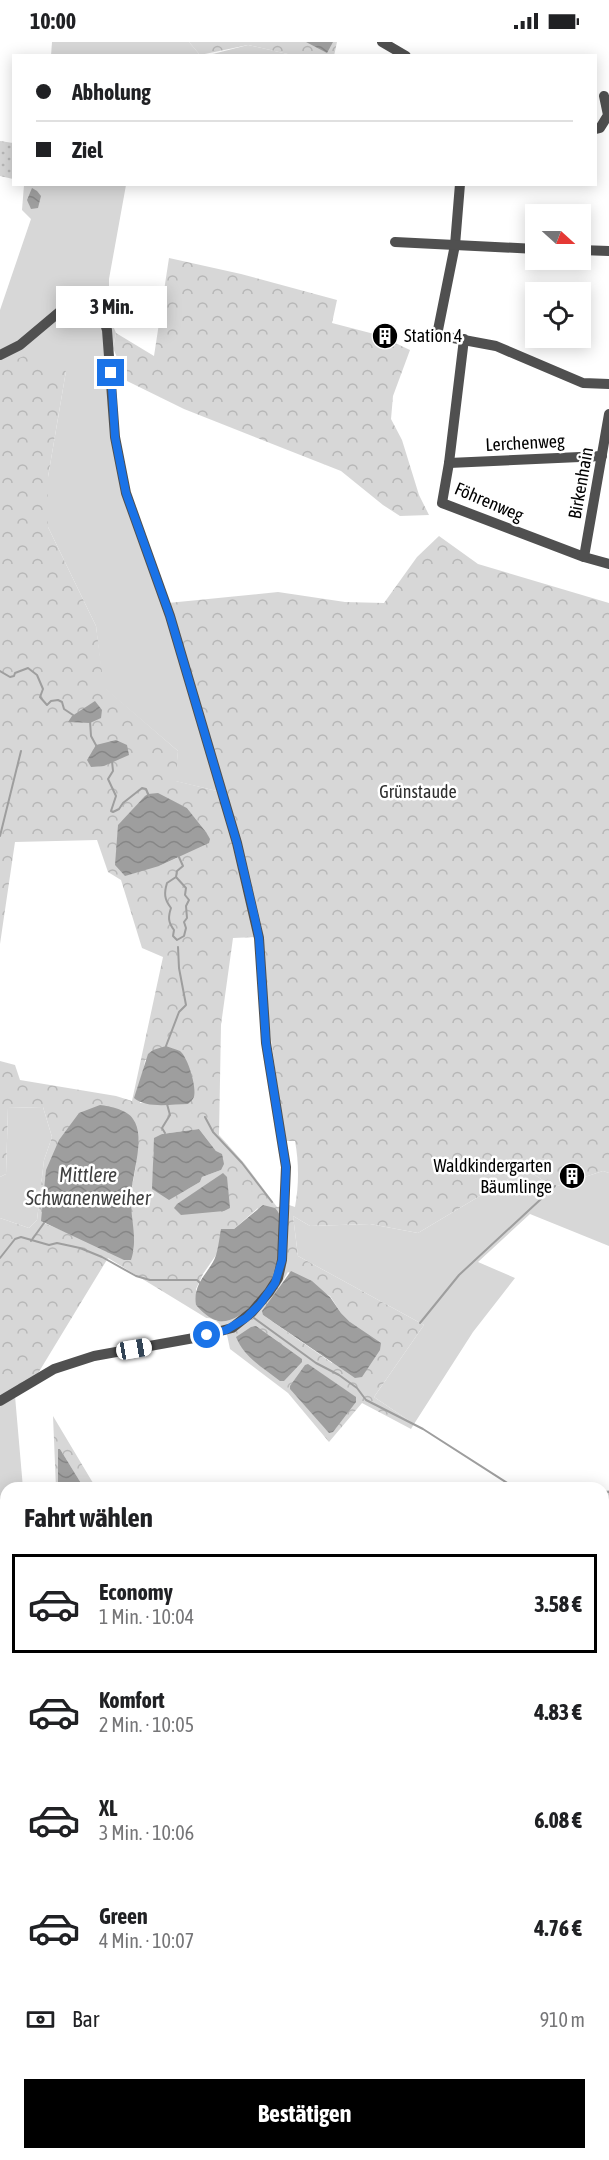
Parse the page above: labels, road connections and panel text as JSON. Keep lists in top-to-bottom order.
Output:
{
  "streets": {
    "street": ["Lerchenweg", "Birkenhain", "Föhrenweg"]
  },
  "crossings": [
    ["Lerchenweg", "Birkenhain"],
    ["Lerchenweg", "Föhrenweg"],
    ["Birkenhain", "Föhrenweg"]
  ],
  "water": ["Mittlere Schwanenweiher"],
  "parks": ["Grünstaude"],
  "places": {
    "building": ["Station 4", "Waldkindergarten Bäumlinge"]
  },
  "north": "right",
  "page": {
    "status": "10:00",
    "banner": ["Abholung", "Ziel"],
    "bubble": "3 Min.",
    "heading": "Fahrt wählen",
    "list": [
      {
        "name": "Economy",
        "note": "1 Min. · 10:04",
        "value": "3.58 €"
      },
      {
        "name": "Komfort",
        "note": "2 Min. · 10:05",
        "value": "4.83 €"
      },
      {
        "name": "XL",
        "note": "3 Min. · 10:06",
        "value": "6.08 €"
      },
      {
        "name": "Green",
        "note": "4 Min. · 10:07",
        "value": "4.76 €"
      }
    ],
    "pay": ["Bar", "910 m"],
    "buttons": "Bestätigen"
  }
}
